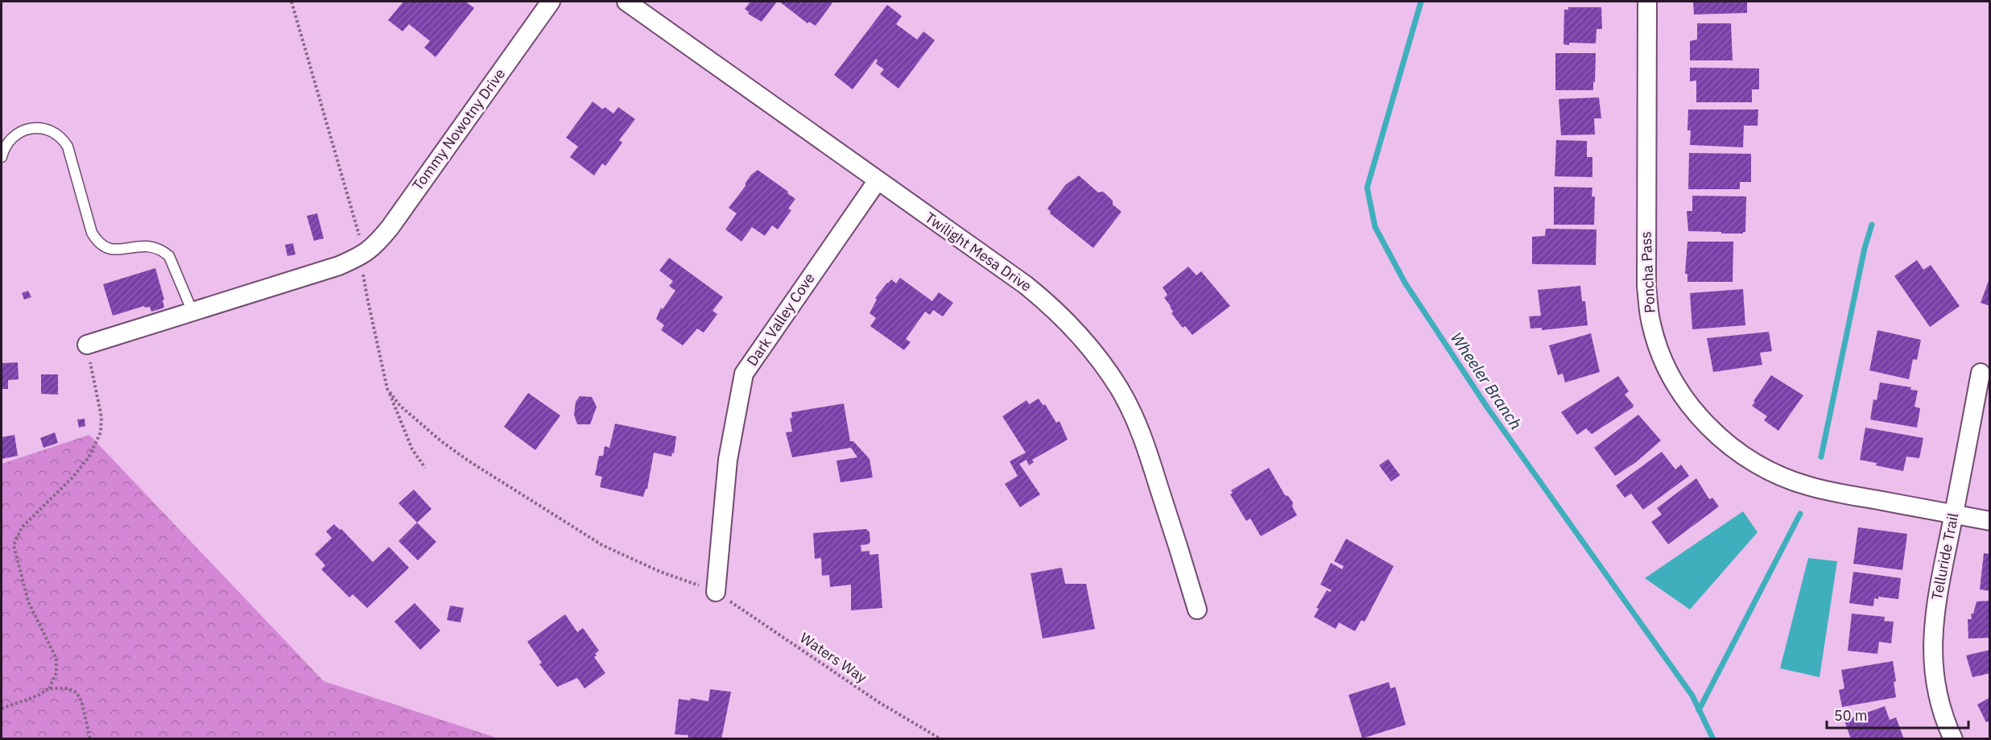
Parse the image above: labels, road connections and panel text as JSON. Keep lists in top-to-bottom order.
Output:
{
  "streets": {
    "street": [
      "Tommy Nowotny Drive",
      "Twilight Mesa Drive",
      "Poncha Pass",
      "Dark Valley Cove",
      "Telluride Trail"
    ],
    "path": ["Waters Way"]
  },
  "crossings": [
    ["Twilight Mesa Drive", "Dark Valley Cove"],
    ["Poncha Pass", "Telluride Trail"],
    ["Dark Valley Cove", "Waters Way"]
  ],
  "water": ["Wheeler Branch"],
  "scale_bar": "50 m"
}
